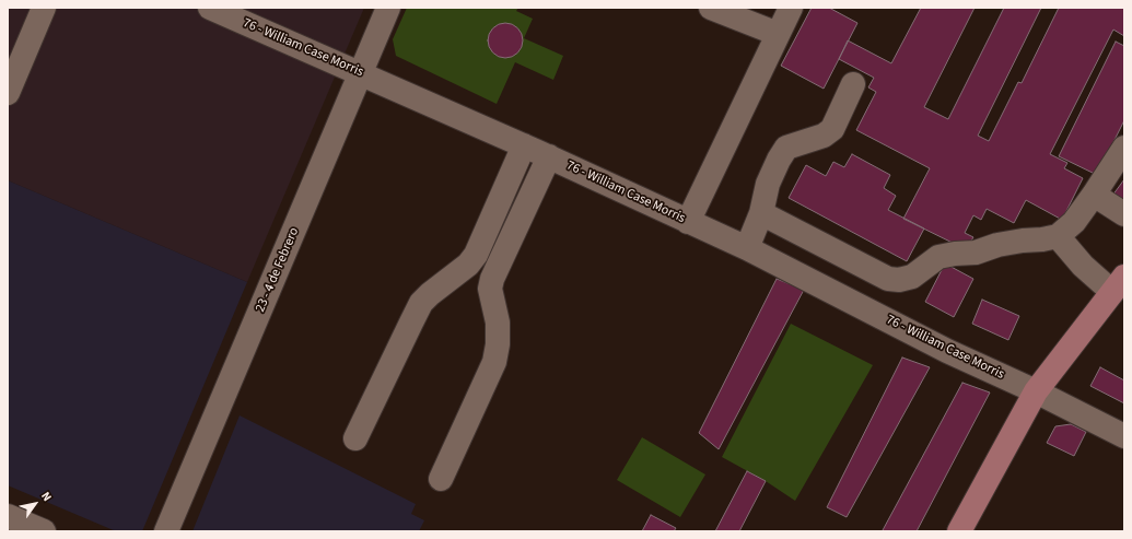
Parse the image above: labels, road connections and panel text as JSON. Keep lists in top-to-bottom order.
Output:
{
  "streets": {
    "street": ["76 - William Case Morris", "23 - 4 de Febrero"]
  },
  "crossings": [
    ["76 - William Case Morris", "23 - 4 de Febrero"]
  ],
  "north": "top right"
}
